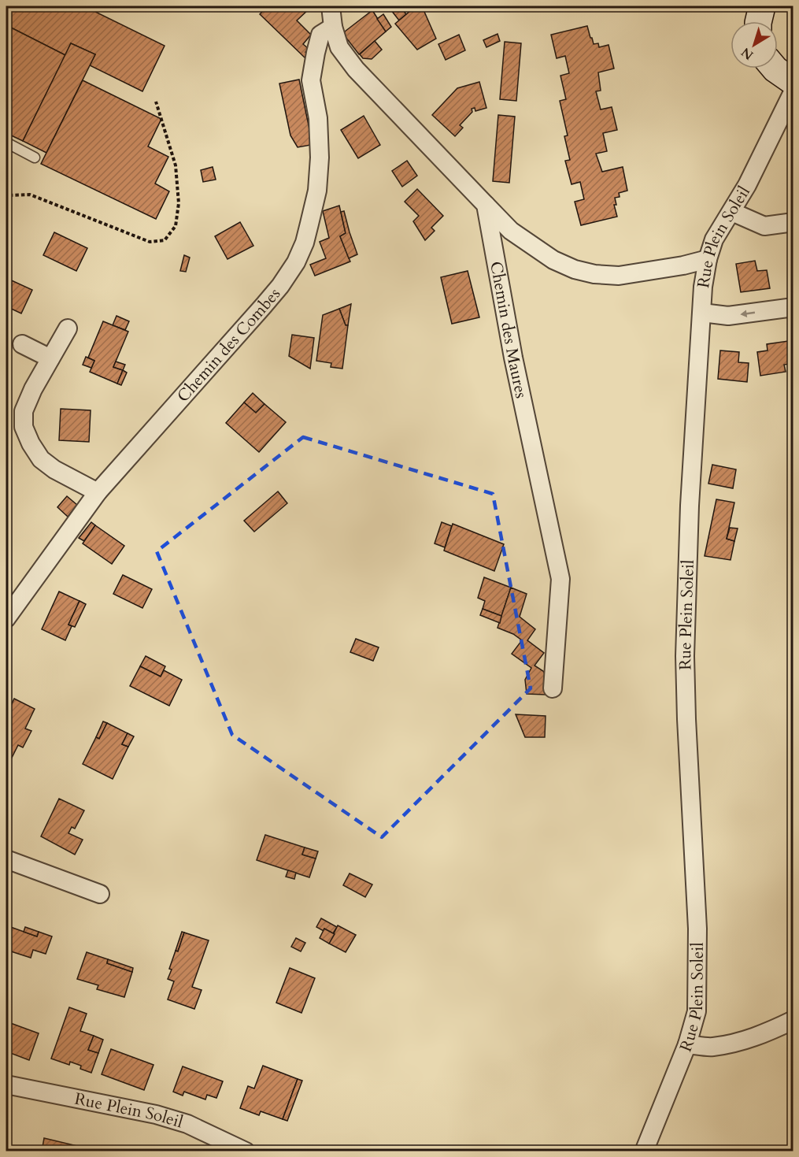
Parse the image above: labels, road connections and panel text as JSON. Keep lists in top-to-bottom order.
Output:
{
  "streets": {
    "street": ["Rue Plein Soleil", "Chemin des Maures", "Chemin des Combes"]
  },
  "north": "bottom left"
}
